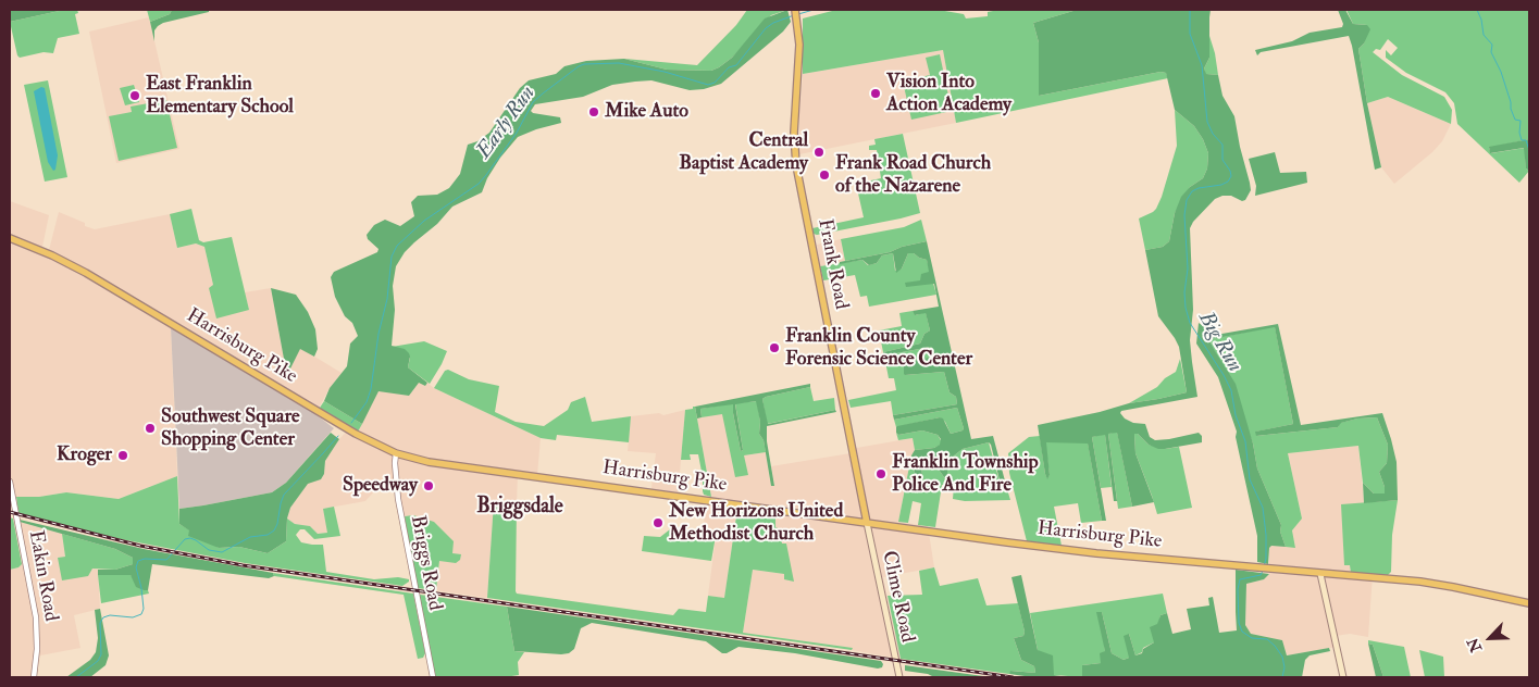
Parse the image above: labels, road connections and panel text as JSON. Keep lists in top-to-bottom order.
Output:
{
  "streets": {
    "main road": ["Frank Road", "Harrisburg Pike", "Clime Road"],
    "street": ["Briggs Road", "Eakin Road"]
  },
  "crossings": [
    ["Frank Road", "Harrisburg Pike"],
    ["Frank Road", "Clime Road"],
    ["Harrisburg Pike", "Briggs Road"],
    ["Harrisburg Pike", "Clime Road"]
  ],
  "districts": ["Briggsdale"],
  "water": ["Early Run", "Big Run"],
  "places": [
    "Vision Into Action Academy",
    "East Franklin Elementary School",
    "Mike Auto",
    "Central Baptist Academy",
    "Frank Road Church of the Nazarene",
    "Franklin County Forensic Science Center",
    "Southwest Square Shopping Center",
    "Kroger",
    "Franklin Township Police And Fire",
    "Speedway",
    "New Horizons United Methodist Church"
  ],
  "north": "bottom left"
}
